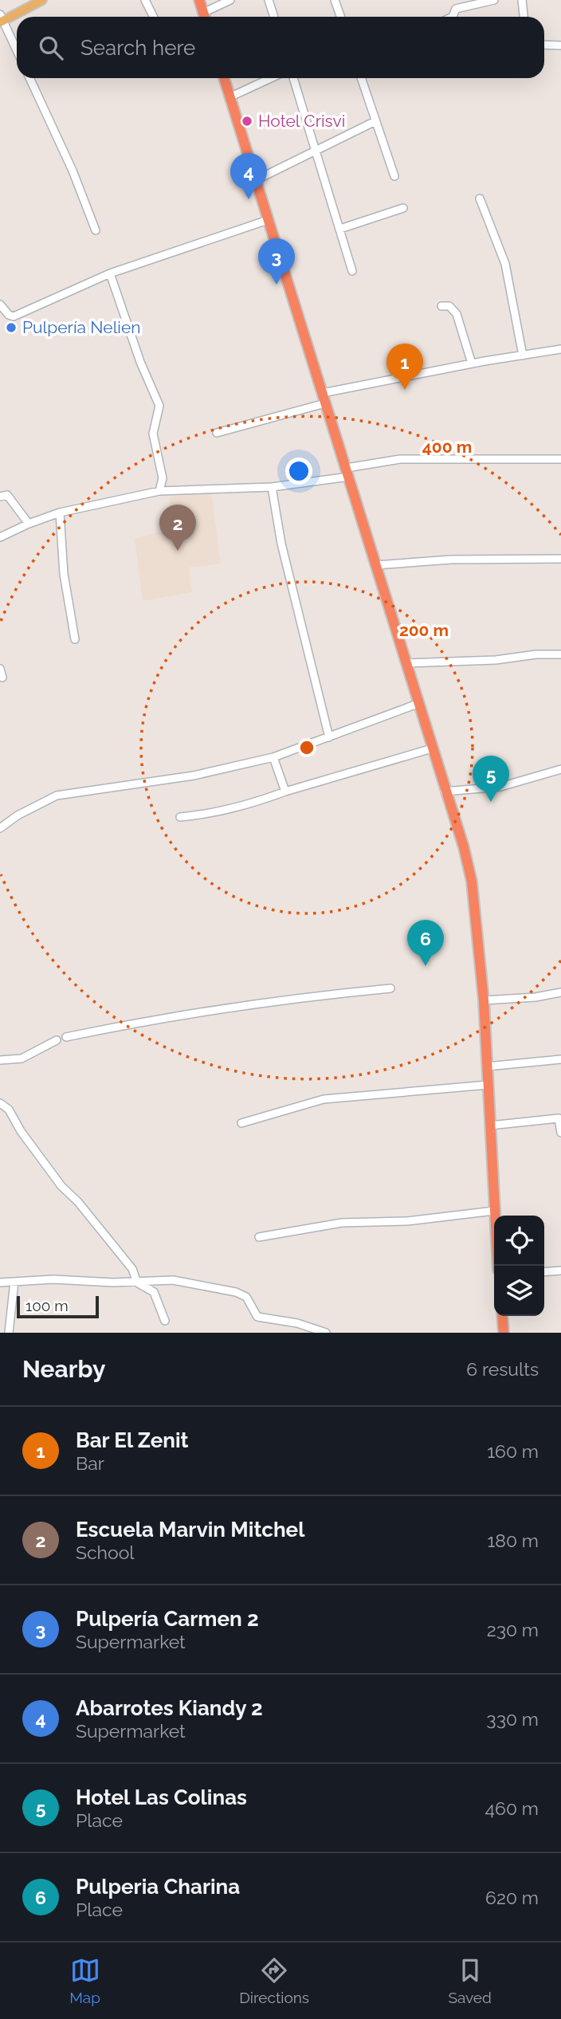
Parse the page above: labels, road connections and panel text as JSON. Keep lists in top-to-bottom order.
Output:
{
  "places": ["Hotel Crisvi", "Pulpería Nelien"],
  "scale_bar": "100 m",
  "page": {
    "search": "Search here",
    "pins": [
      "4",
      "3",
      "1",
      "2",
      "5",
      "6"
    ],
    "scale": "100 m",
    "heading": ["Nearby", "6 results"],
    "list": [
      {
        "mark": "1",
        "name": "Bar El Zenit",
        "note": "Bar",
        "value": "160 m"
      },
      {
        "mark": "2",
        "name": "Escuela Marvin Mitchel",
        "note": "School",
        "value": "180 m"
      },
      {
        "mark": "3",
        "name": "Pulpería Carmen 2",
        "note": "Supermarket",
        "value": "230 m"
      },
      {
        "mark": "4",
        "name": "Abarrotes Kiandy 2",
        "note": "Supermarket",
        "value": "330 m"
      },
      {
        "mark": "5",
        "name": "Hotel Las Colinas",
        "note": "Place",
        "value": "460 m"
      },
      {
        "mark": "6",
        "name": "Pulperia Charina",
        "note": "Place",
        "value": "620 m"
      }
    ],
    "nav": ["Map", "Directions", "Saved"]
  },
  "rings": ["400 m", "200 m"]
}
